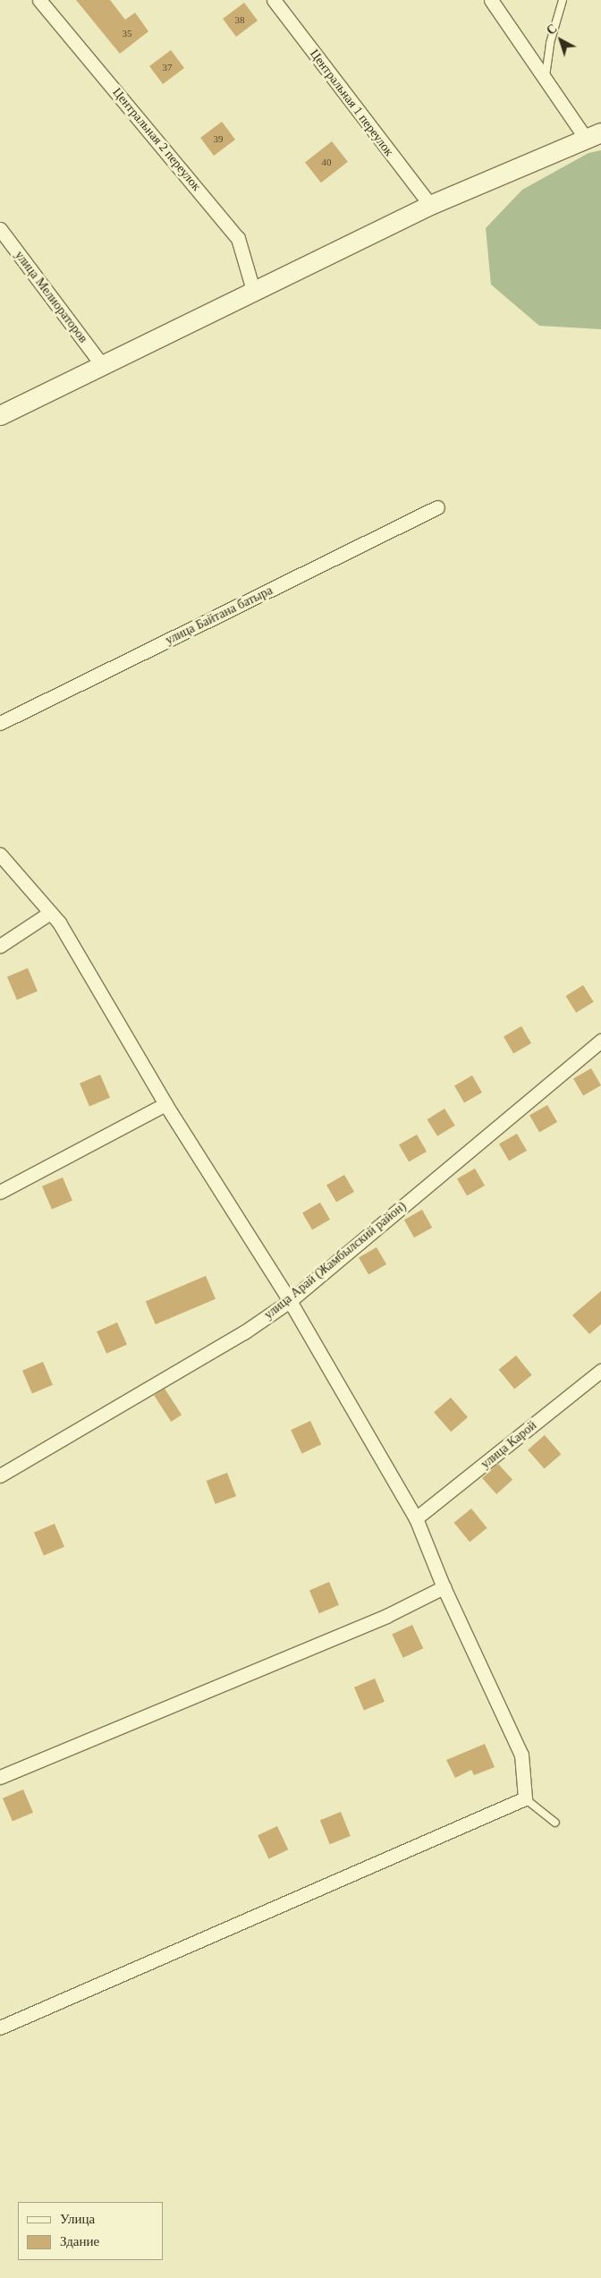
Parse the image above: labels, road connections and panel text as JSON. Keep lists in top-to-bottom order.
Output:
{
  "streets": {
    "street": [
      "Центральная 1 переулок",
      "Центральная 2 переулок",
      "улица Мелиораторов",
      "улица Байтана батыра",
      "улица Арай (Жамбылский район)",
      "улица Карой"
    ]
  },
  "house_numbers": [
    "38",
    "35",
    "37",
    "39",
    "40"
  ],
  "legend": ["Улица", "Здание"],
  "north": "top left"
}
